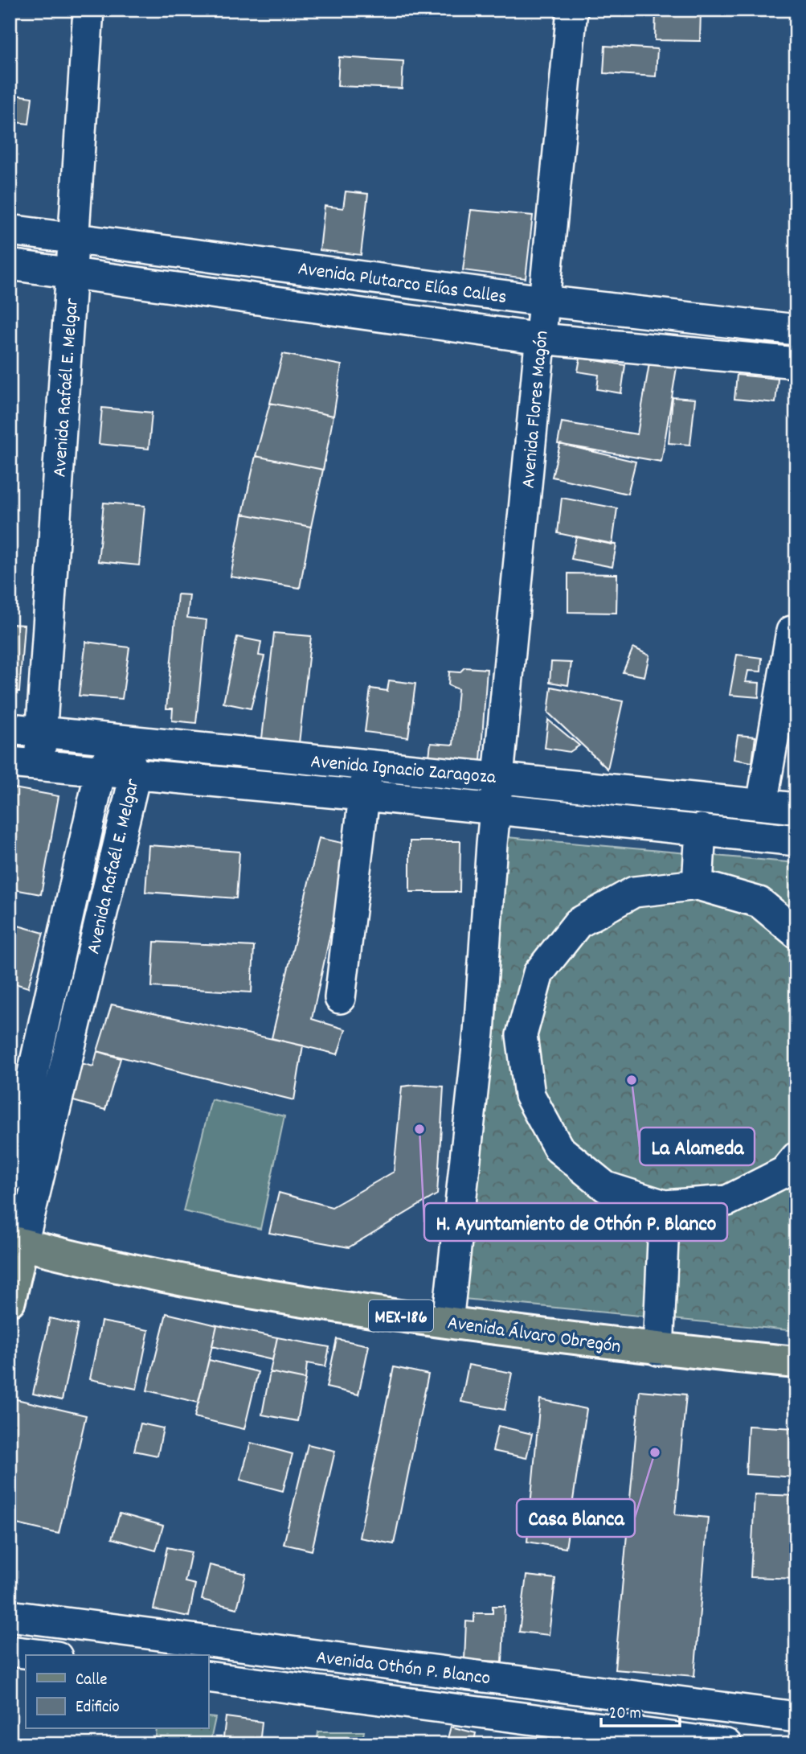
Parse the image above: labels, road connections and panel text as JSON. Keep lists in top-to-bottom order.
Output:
{
  "streets": {
    "main road": ["Avenida Rafaél E. Melgar", "MEX-186", "Avenida Álvaro Obregón"],
    "street": [
      "Avenida Plutarco Elías Calles",
      "Avenida Flores Magón",
      "Avenida Ignacio Zaragoza",
      "Avenida Othón P. Blanco"
    ]
  },
  "crossings": [
    ["Avenida Plutarco Elías Calles", "Avenida Rafaél E. Melgar"],
    ["Avenida Plutarco Elías Calles", "Avenida Flores Magón"],
    ["Avenida Rafaél E. Melgar", "Avenida Ignacio Zaragoza"],
    ["Avenida Rafaél E. Melgar", "Avenida Álvaro Obregón"],
    ["Avenida Flores Magón", "Avenida Ignacio Zaragoza"],
    ["Avenida Flores Magón", "Avenida Álvaro Obregón"]
  ],
  "places": ["La Alameda", "H. Ayuntamiento de Othón P. Blanco", "Casa Blanca"],
  "legend": ["Calle", "Edificio"],
  "scale_bar": "20 m"
}
